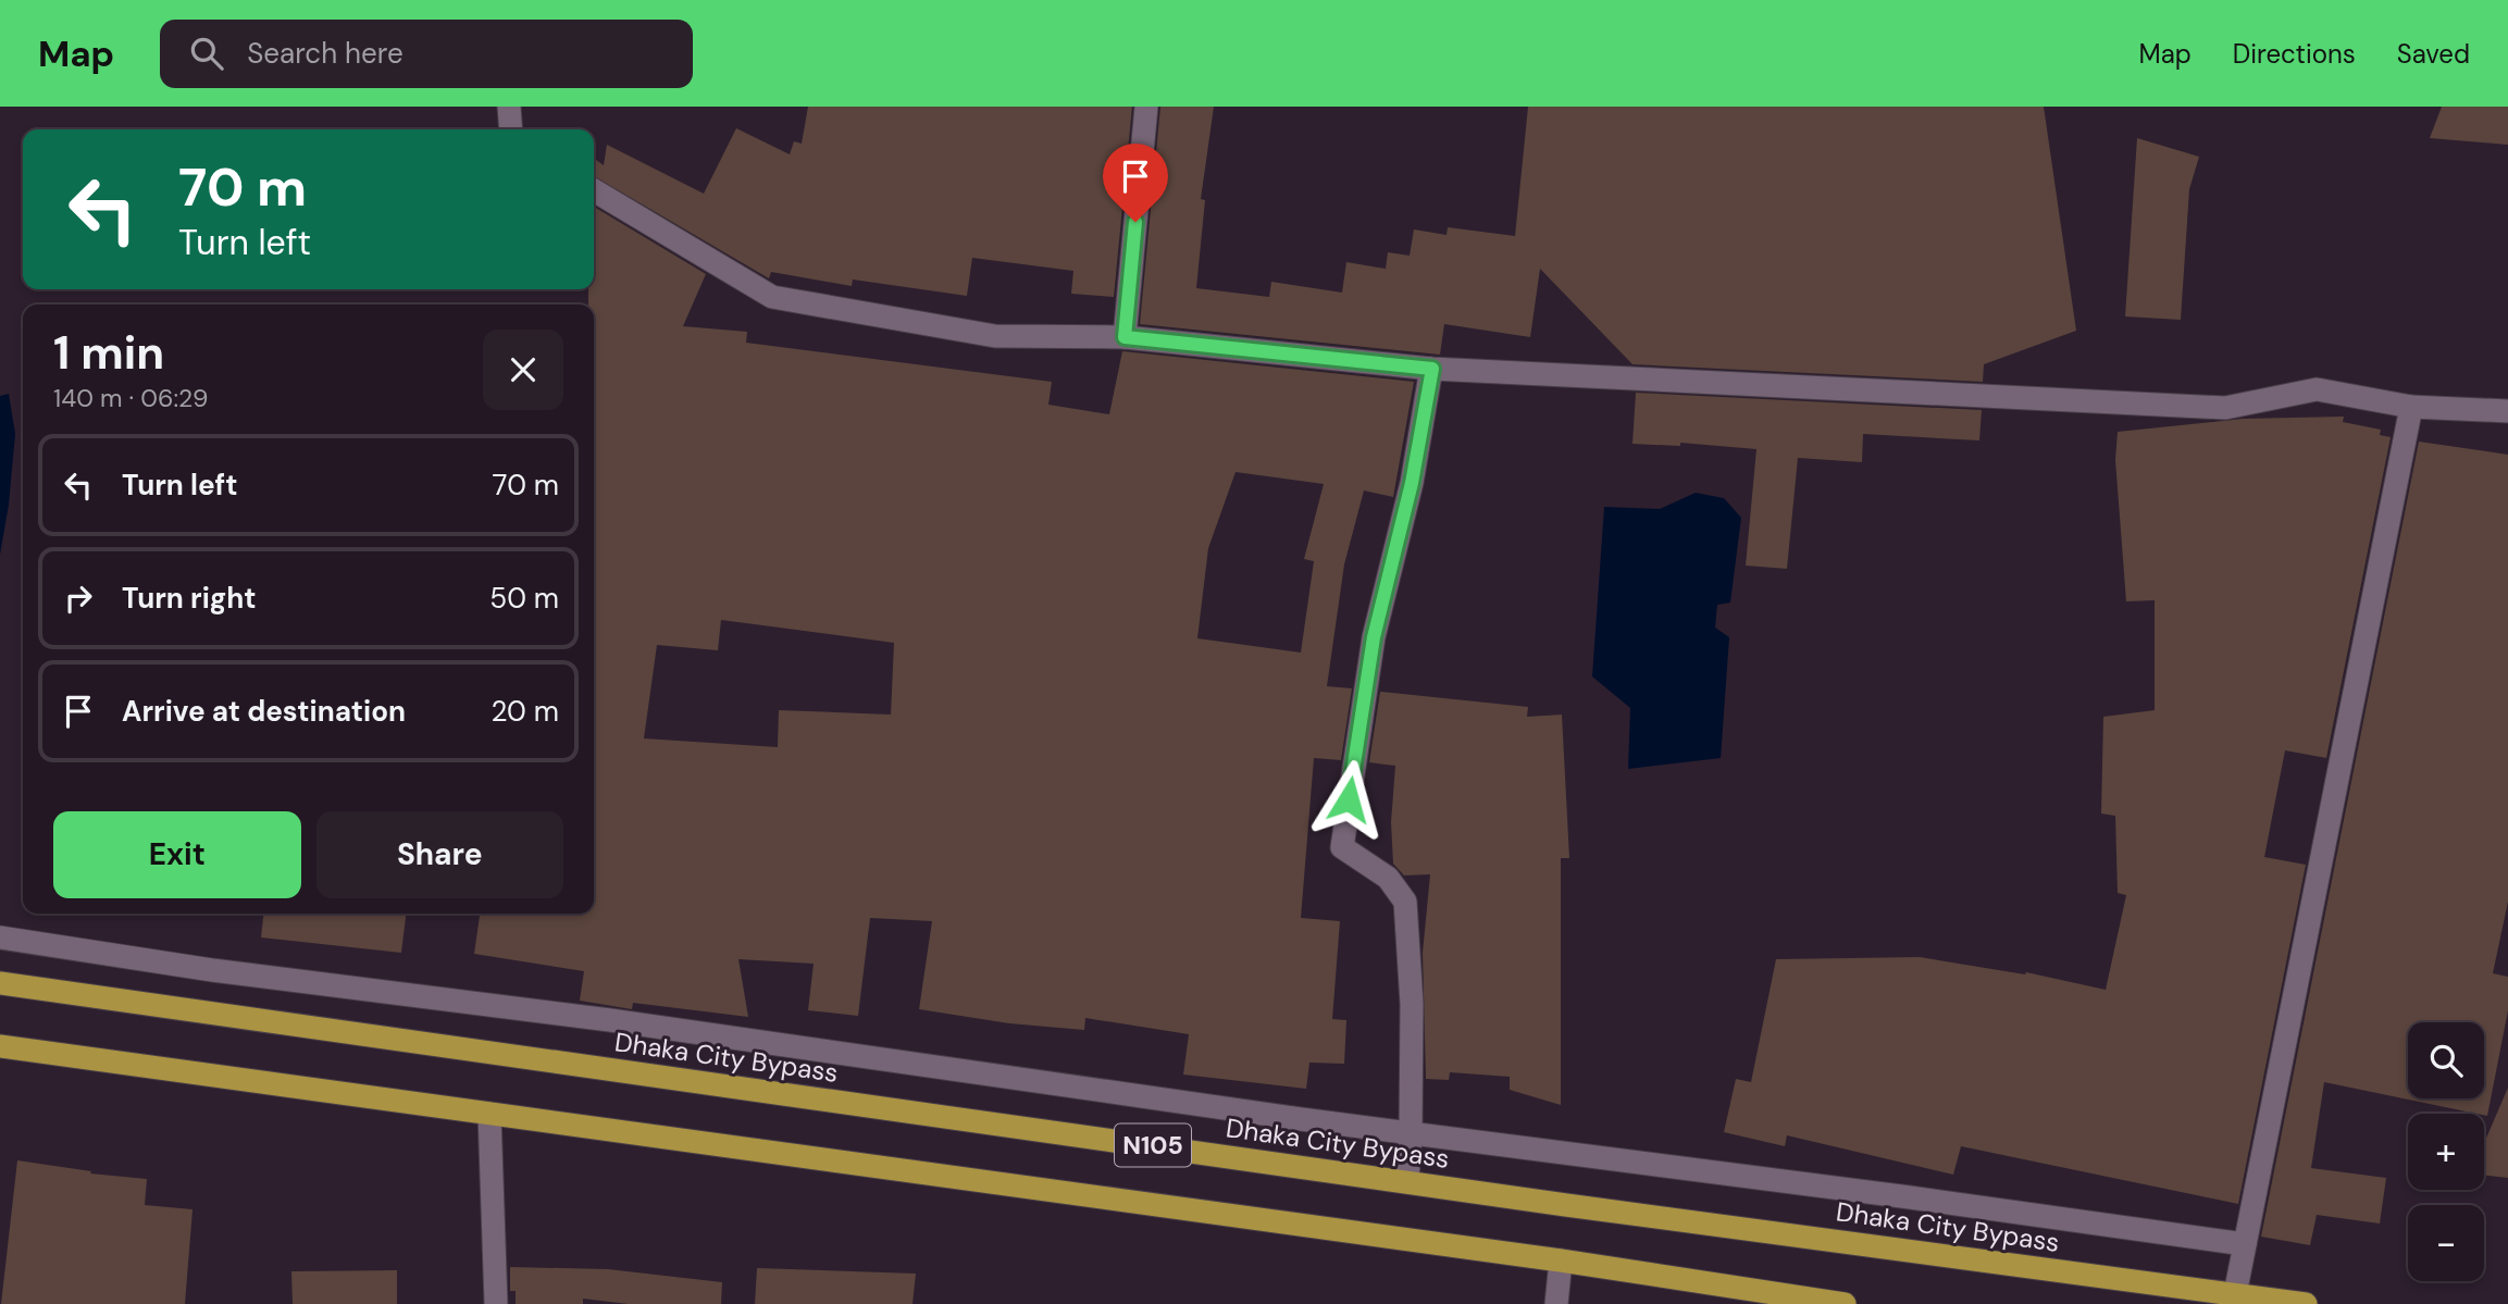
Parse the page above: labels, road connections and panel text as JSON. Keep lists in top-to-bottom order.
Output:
{
  "streets": {
    "highway": ["Dhaka City Bypass", "N105"]
  },
  "page": {
    "header": "Map",
    "search": "Search here",
    "nav": ["Map", "Directions", "Saved"],
    "turn": ["70 m", "Turn left"],
    "heading": ["1 min", "140 m · 06:29"],
    "list": [
      {
        "name": "Turn left",
        "value": "70 m"
      },
      {
        "name": "Turn right",
        "value": "50 m"
      },
      {
        "name": "Arrive at destination",
        "value": "20 m"
      }
    ],
    "buttons": ["Exit", "Share"],
    "map_buttons": ["+", "−"]
  }
}
